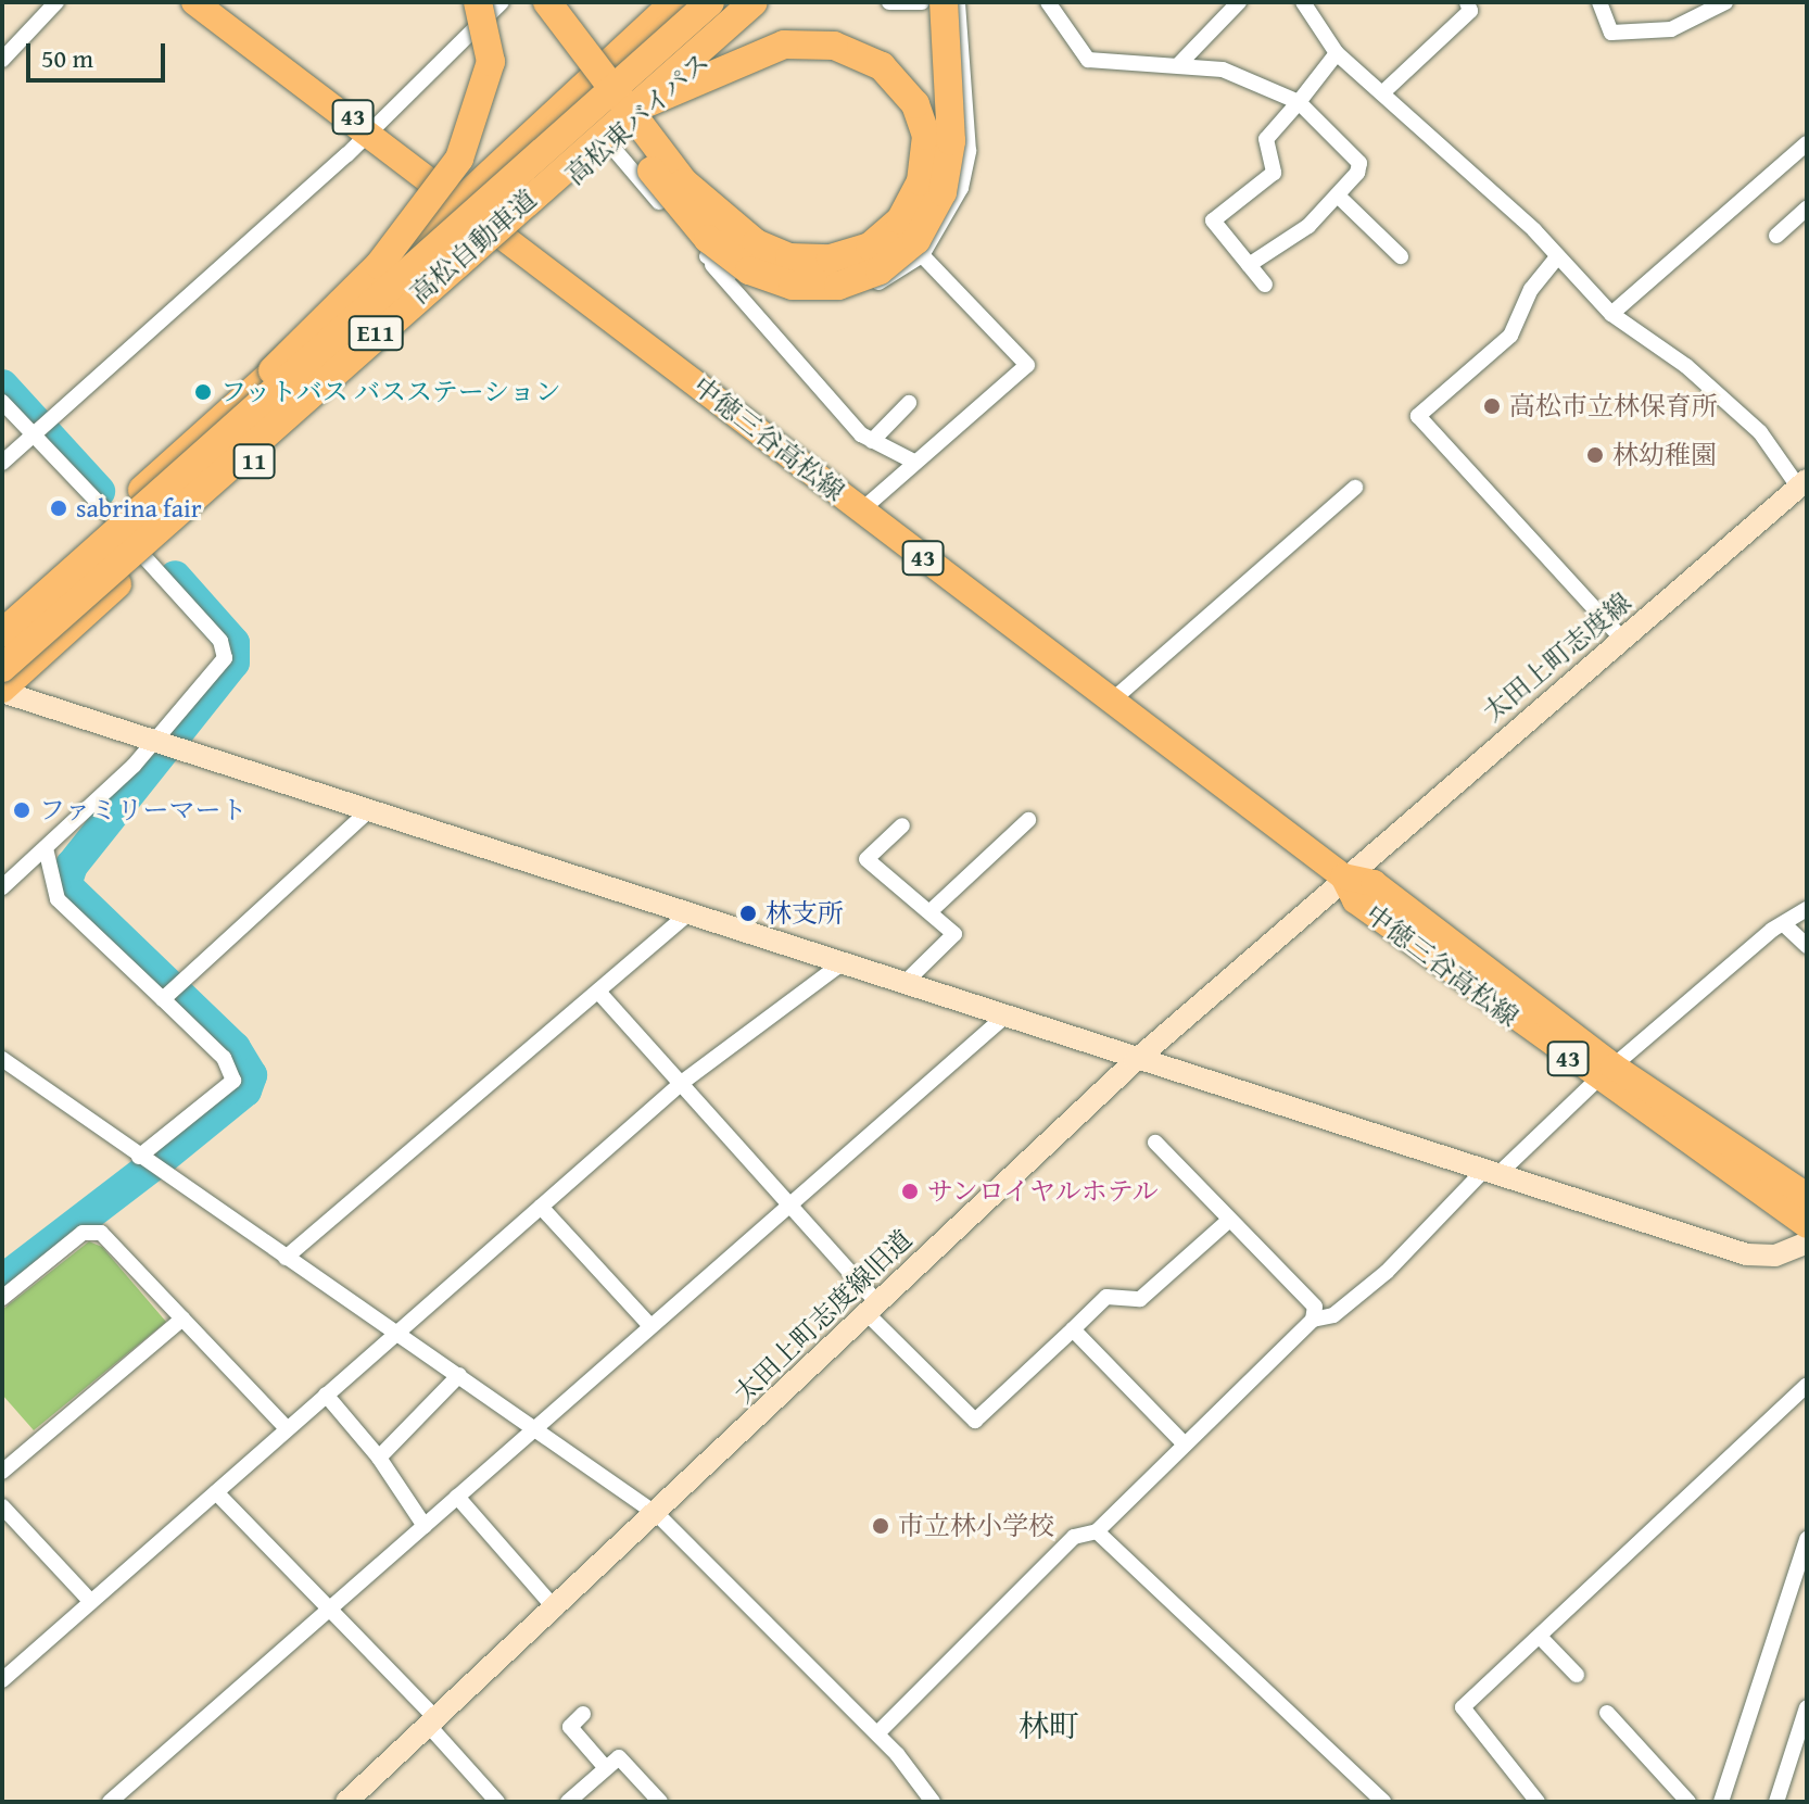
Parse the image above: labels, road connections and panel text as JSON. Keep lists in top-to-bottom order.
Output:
{
  "streets": {
    "highway": [
      "高松東バイパス",
      "高松自動車道",
      "E11",
      "11"
    ],
    "main road": ["43", "中徳三谷高松線"],
    "street": ["太田上町志度線", "太田上町志度線旧道"]
  },
  "crossings": [
    ["高松東バイパス", "中徳三谷高松線"],
    ["中徳三谷高松線", "11"],
    ["中徳三谷高松線", "太田上町志度線"],
    ["中徳三谷高松線", "太田上町志度線旧道"],
    ["太田上町志度線", "太田上町志度線旧道"]
  ],
  "districts": ["林町"],
  "places": [
    "フットバス バスステーション",
    "高松市立林保育所",
    "林幼稚園",
    "sabrina fair",
    "ファミリーマート",
    "林支所",
    "サンロイヤルホテル",
    "市立林小学校"
  ],
  "scale_bar": "50 m"
}
